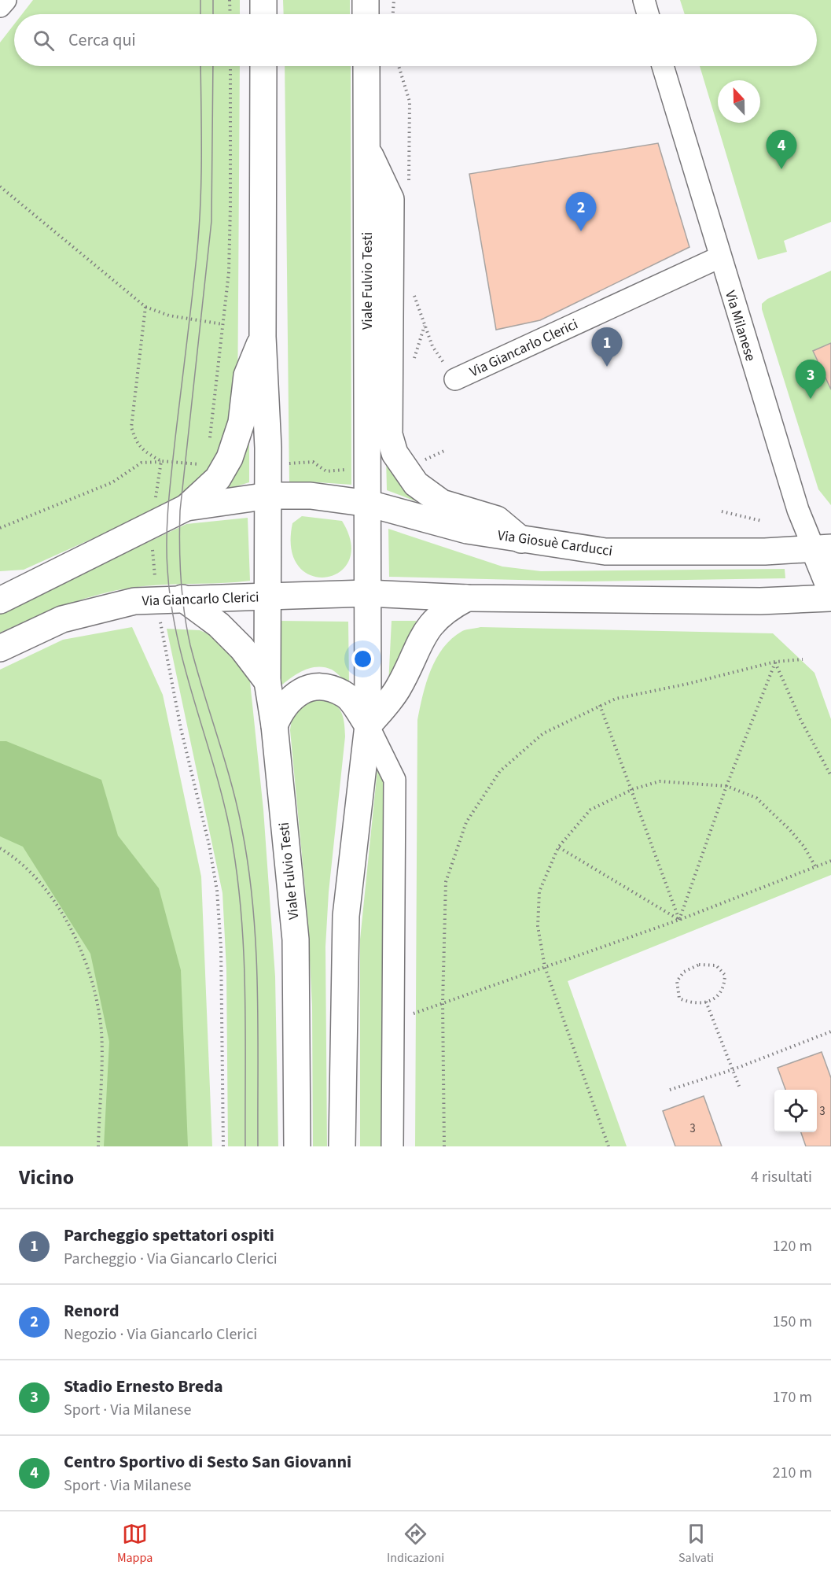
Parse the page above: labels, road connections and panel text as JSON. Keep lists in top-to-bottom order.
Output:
{
  "streets": {
    "main road": [
      "Viale Fulvio Testi",
      "Via Milanese",
      "Via Giancarlo Clerici",
      "Via Giosuè Carducci"
    ]
  },
  "crossings": [
    ["Viale Fulvio Testi", "Via Giancarlo Clerici"],
    ["Viale Fulvio Testi", "Via Giosuè Carducci"],
    ["Via Milanese", "Via Giancarlo Clerici"],
    ["Via Milanese", "Via Giosuè Carducci"]
  ],
  "house_numbers": ["3", "3"],
  "north": "top",
  "page": {
    "search": "Cerca qui",
    "pins": [
      "4",
      "2",
      "1",
      "3"
    ],
    "heading": ["Vicino", "4 risultati"],
    "list": [
      {
        "mark": "1",
        "name": "Parcheggio spettatori ospiti",
        "note": "Parcheggio · Via Giancarlo Clerici",
        "value": "120 m"
      },
      {
        "mark": "2",
        "name": "Renord",
        "note": "Negozio · Via Giancarlo Clerici",
        "value": "150 m"
      },
      {
        "mark": "3",
        "name": "Stadio Ernesto Breda",
        "note": "Sport · Via Milanese",
        "value": "170 m"
      },
      {
        "mark": "4",
        "name": "Centro Sportivo di Sesto San Giovanni",
        "note": "Sport · Via Milanese",
        "value": "210 m"
      }
    ],
    "nav": ["Mappa", "Indicazioni", "Salvati"]
  }
}
